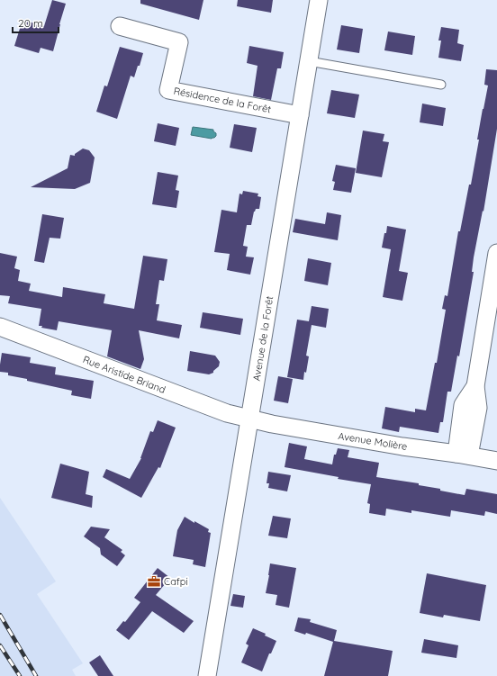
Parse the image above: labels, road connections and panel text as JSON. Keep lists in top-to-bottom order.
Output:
{
  "streets": {
    "street": [
      "Résidence de la Forêt",
      "Avenue de la Forêt",
      "Rue Aristide Briand",
      "Avenue Molière"
    ]
  },
  "crossings": [
    ["Résidence de la Forêt", "Avenue de la Forêt"],
    ["Avenue de la Forêt", "Rue Aristide Briand"],
    ["Avenue de la Forêt", "Avenue Molière"],
    ["Rue Aristide Briand", "Avenue Molière"]
  ],
  "places": {
    "office": ["Cafpi"]
  },
  "scale_bar": "20 m"
}
